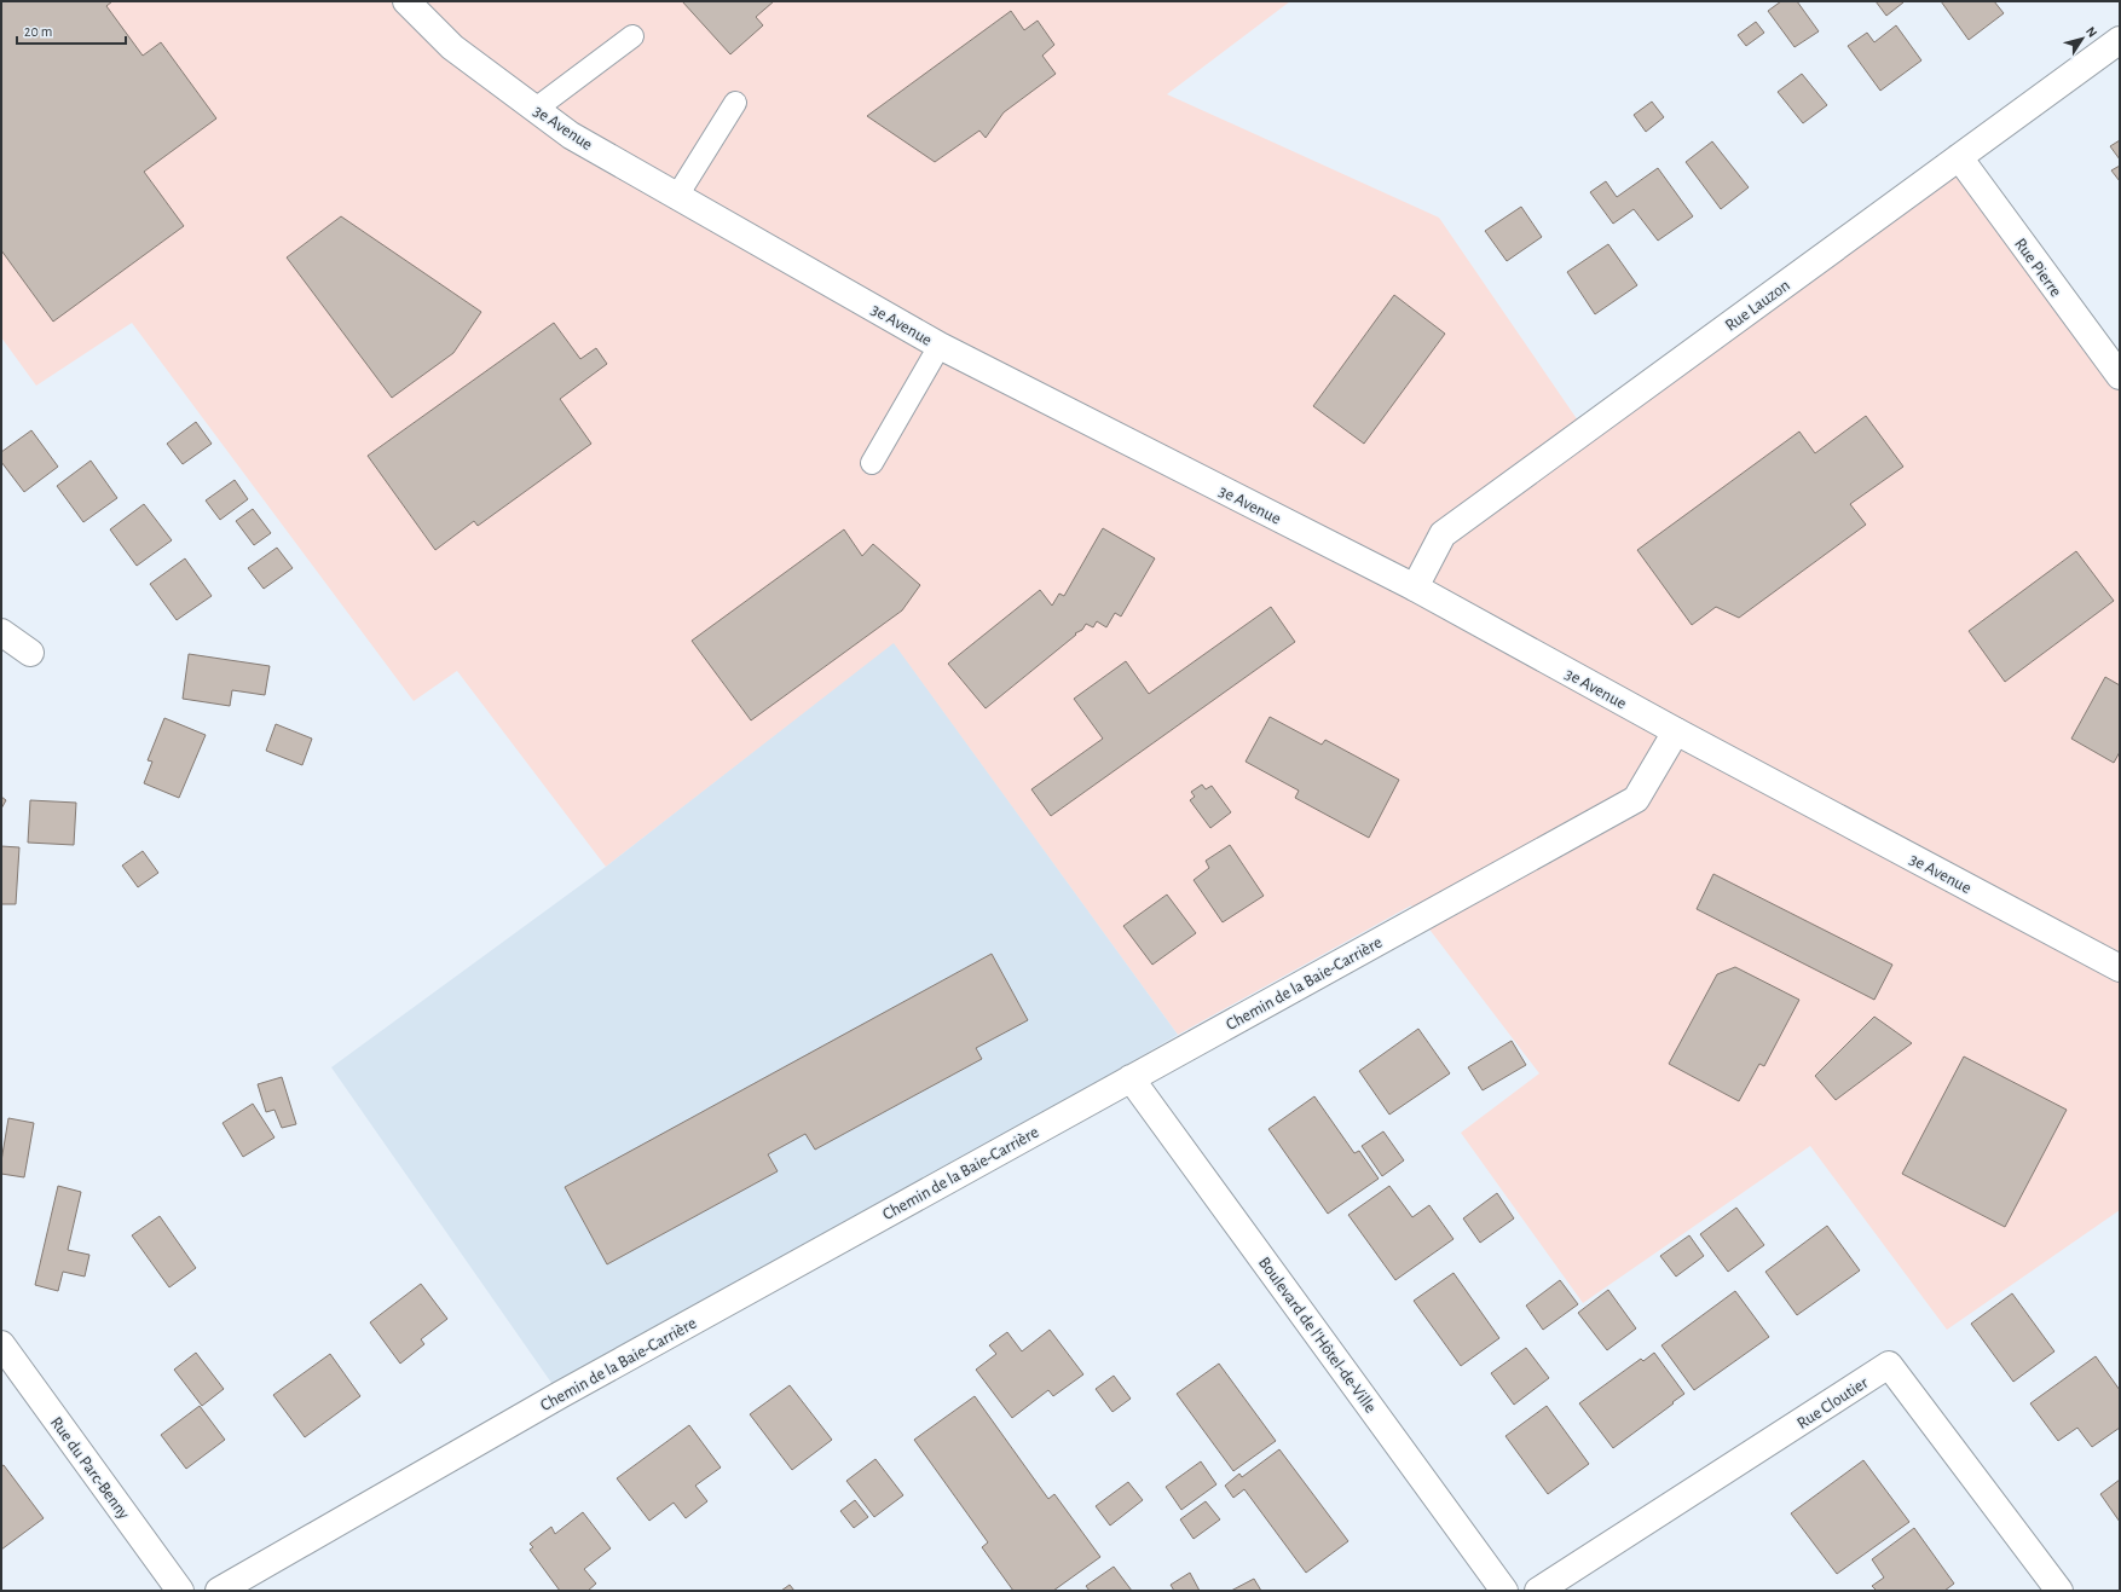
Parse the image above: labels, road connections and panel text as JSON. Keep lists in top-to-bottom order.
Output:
{
  "streets": {
    "street": [
      "3e Avenue",
      "Rue Pierre",
      "Rue Lauzon",
      "Chemin de la Baie-Carrière",
      "Boulevard de l'Hôtel-de-Ville",
      "Rue Cloutier",
      "Rue du Parc-Benny"
    ]
  },
  "crossings": [
    ["3e Avenue", "Rue Lauzon"],
    ["3e Avenue", "Chemin de la Baie-Carrière"],
    ["Rue Pierre", "Rue Lauzon"],
    ["Chemin de la Baie-Carrière", "Boulevard de l'Hôtel-de-Ville"]
  ],
  "scale_bar": "20 m",
  "north": "top right"
}
